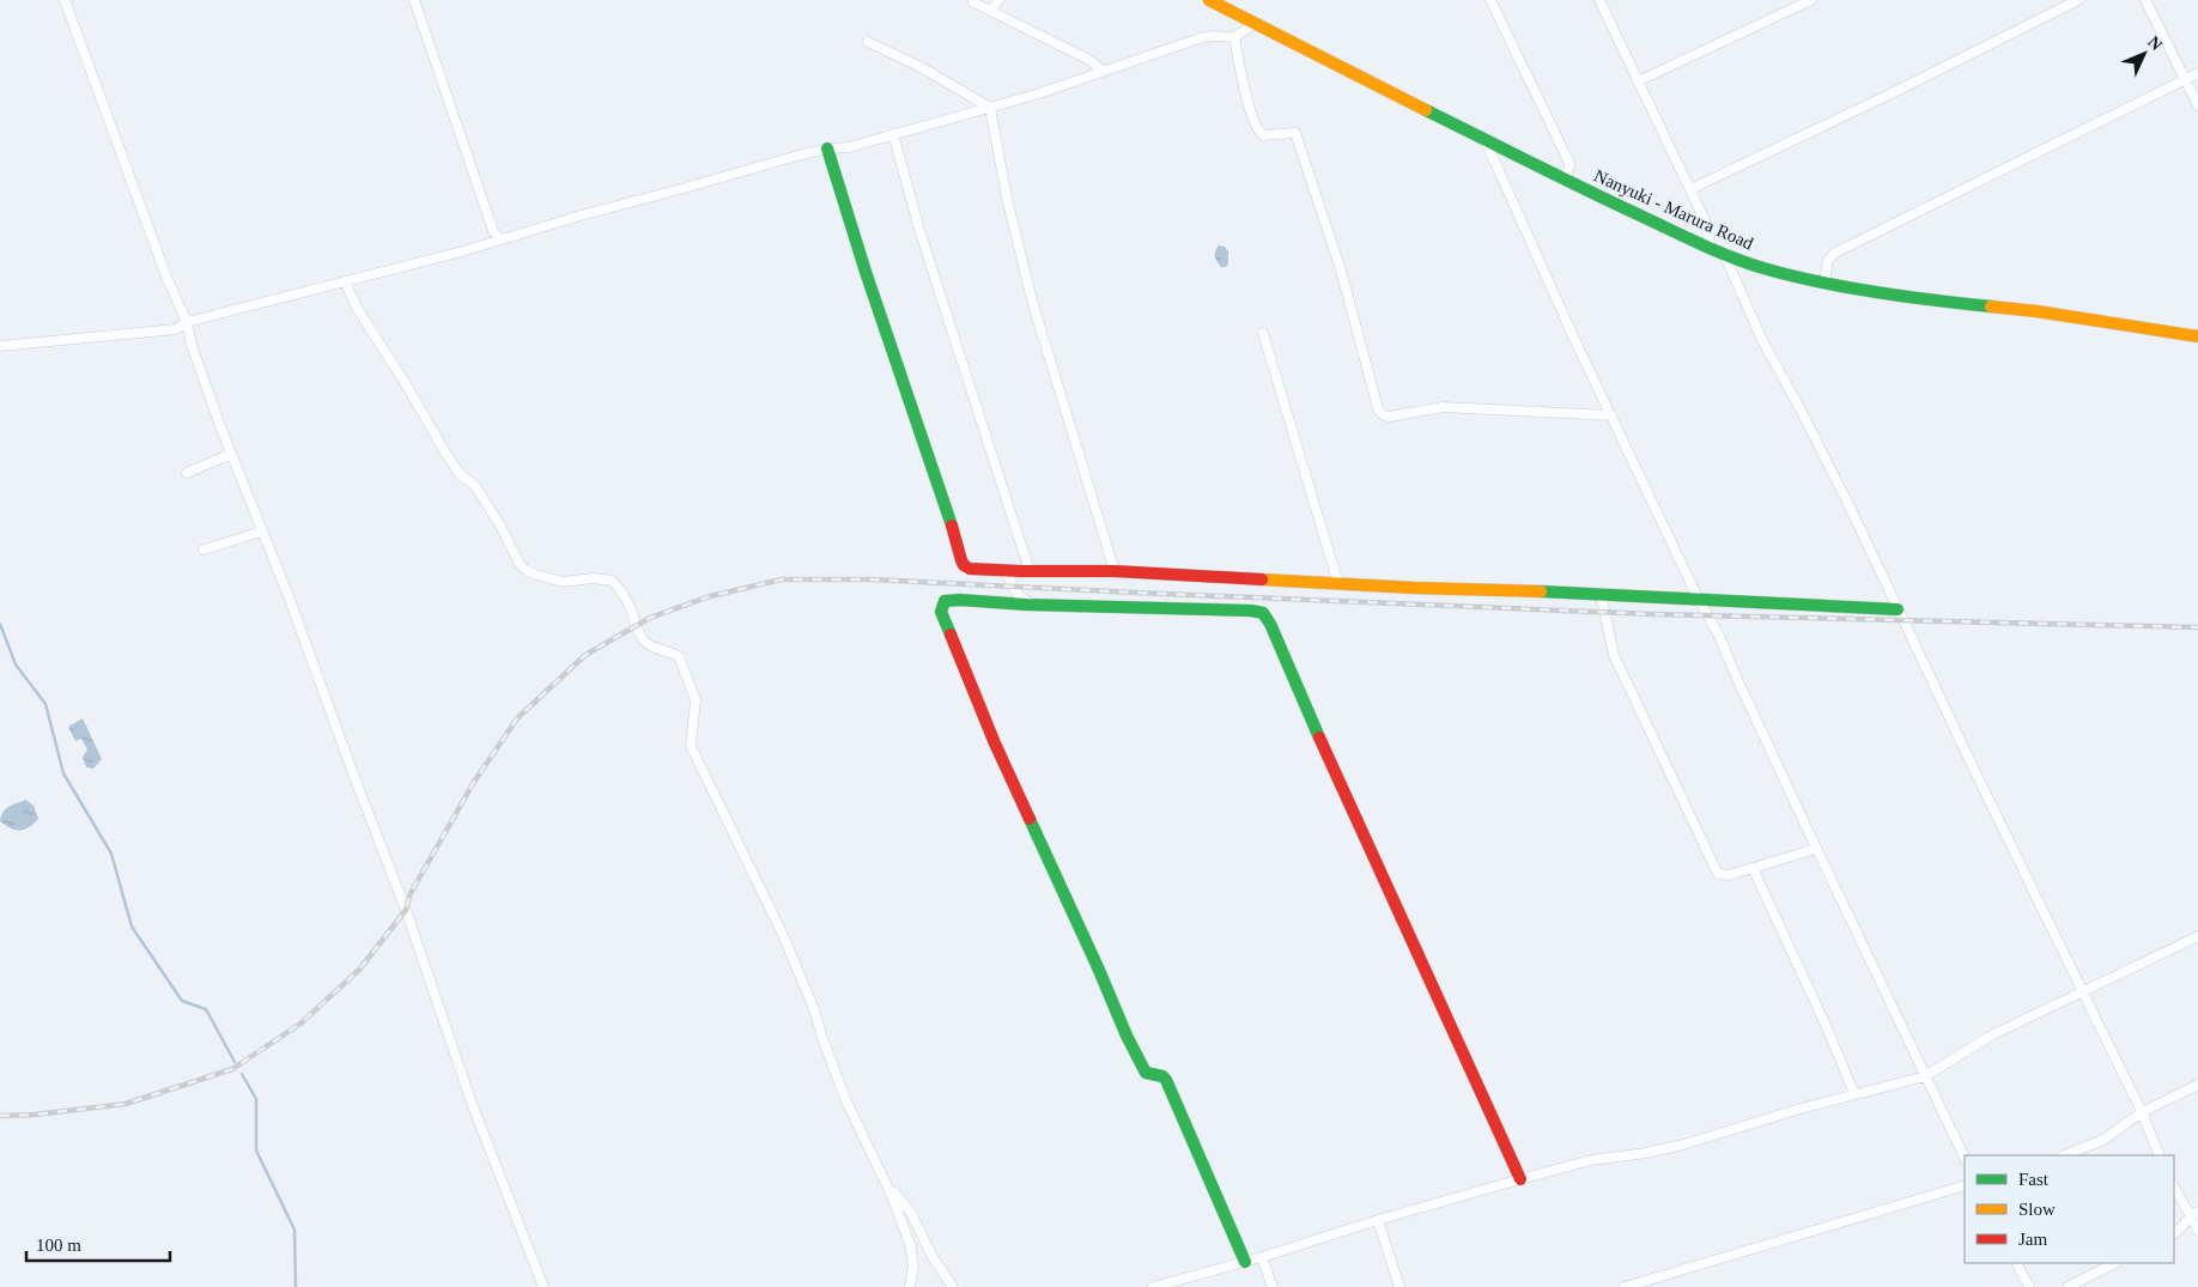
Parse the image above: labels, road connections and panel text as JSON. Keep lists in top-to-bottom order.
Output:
{
  "streets": {
    "street": ["Nanyuki - Marura Road"]
  },
  "legend": ["Fast", "Slow", "Jam"],
  "scale_bar": "100 m",
  "north": "top right"
}
